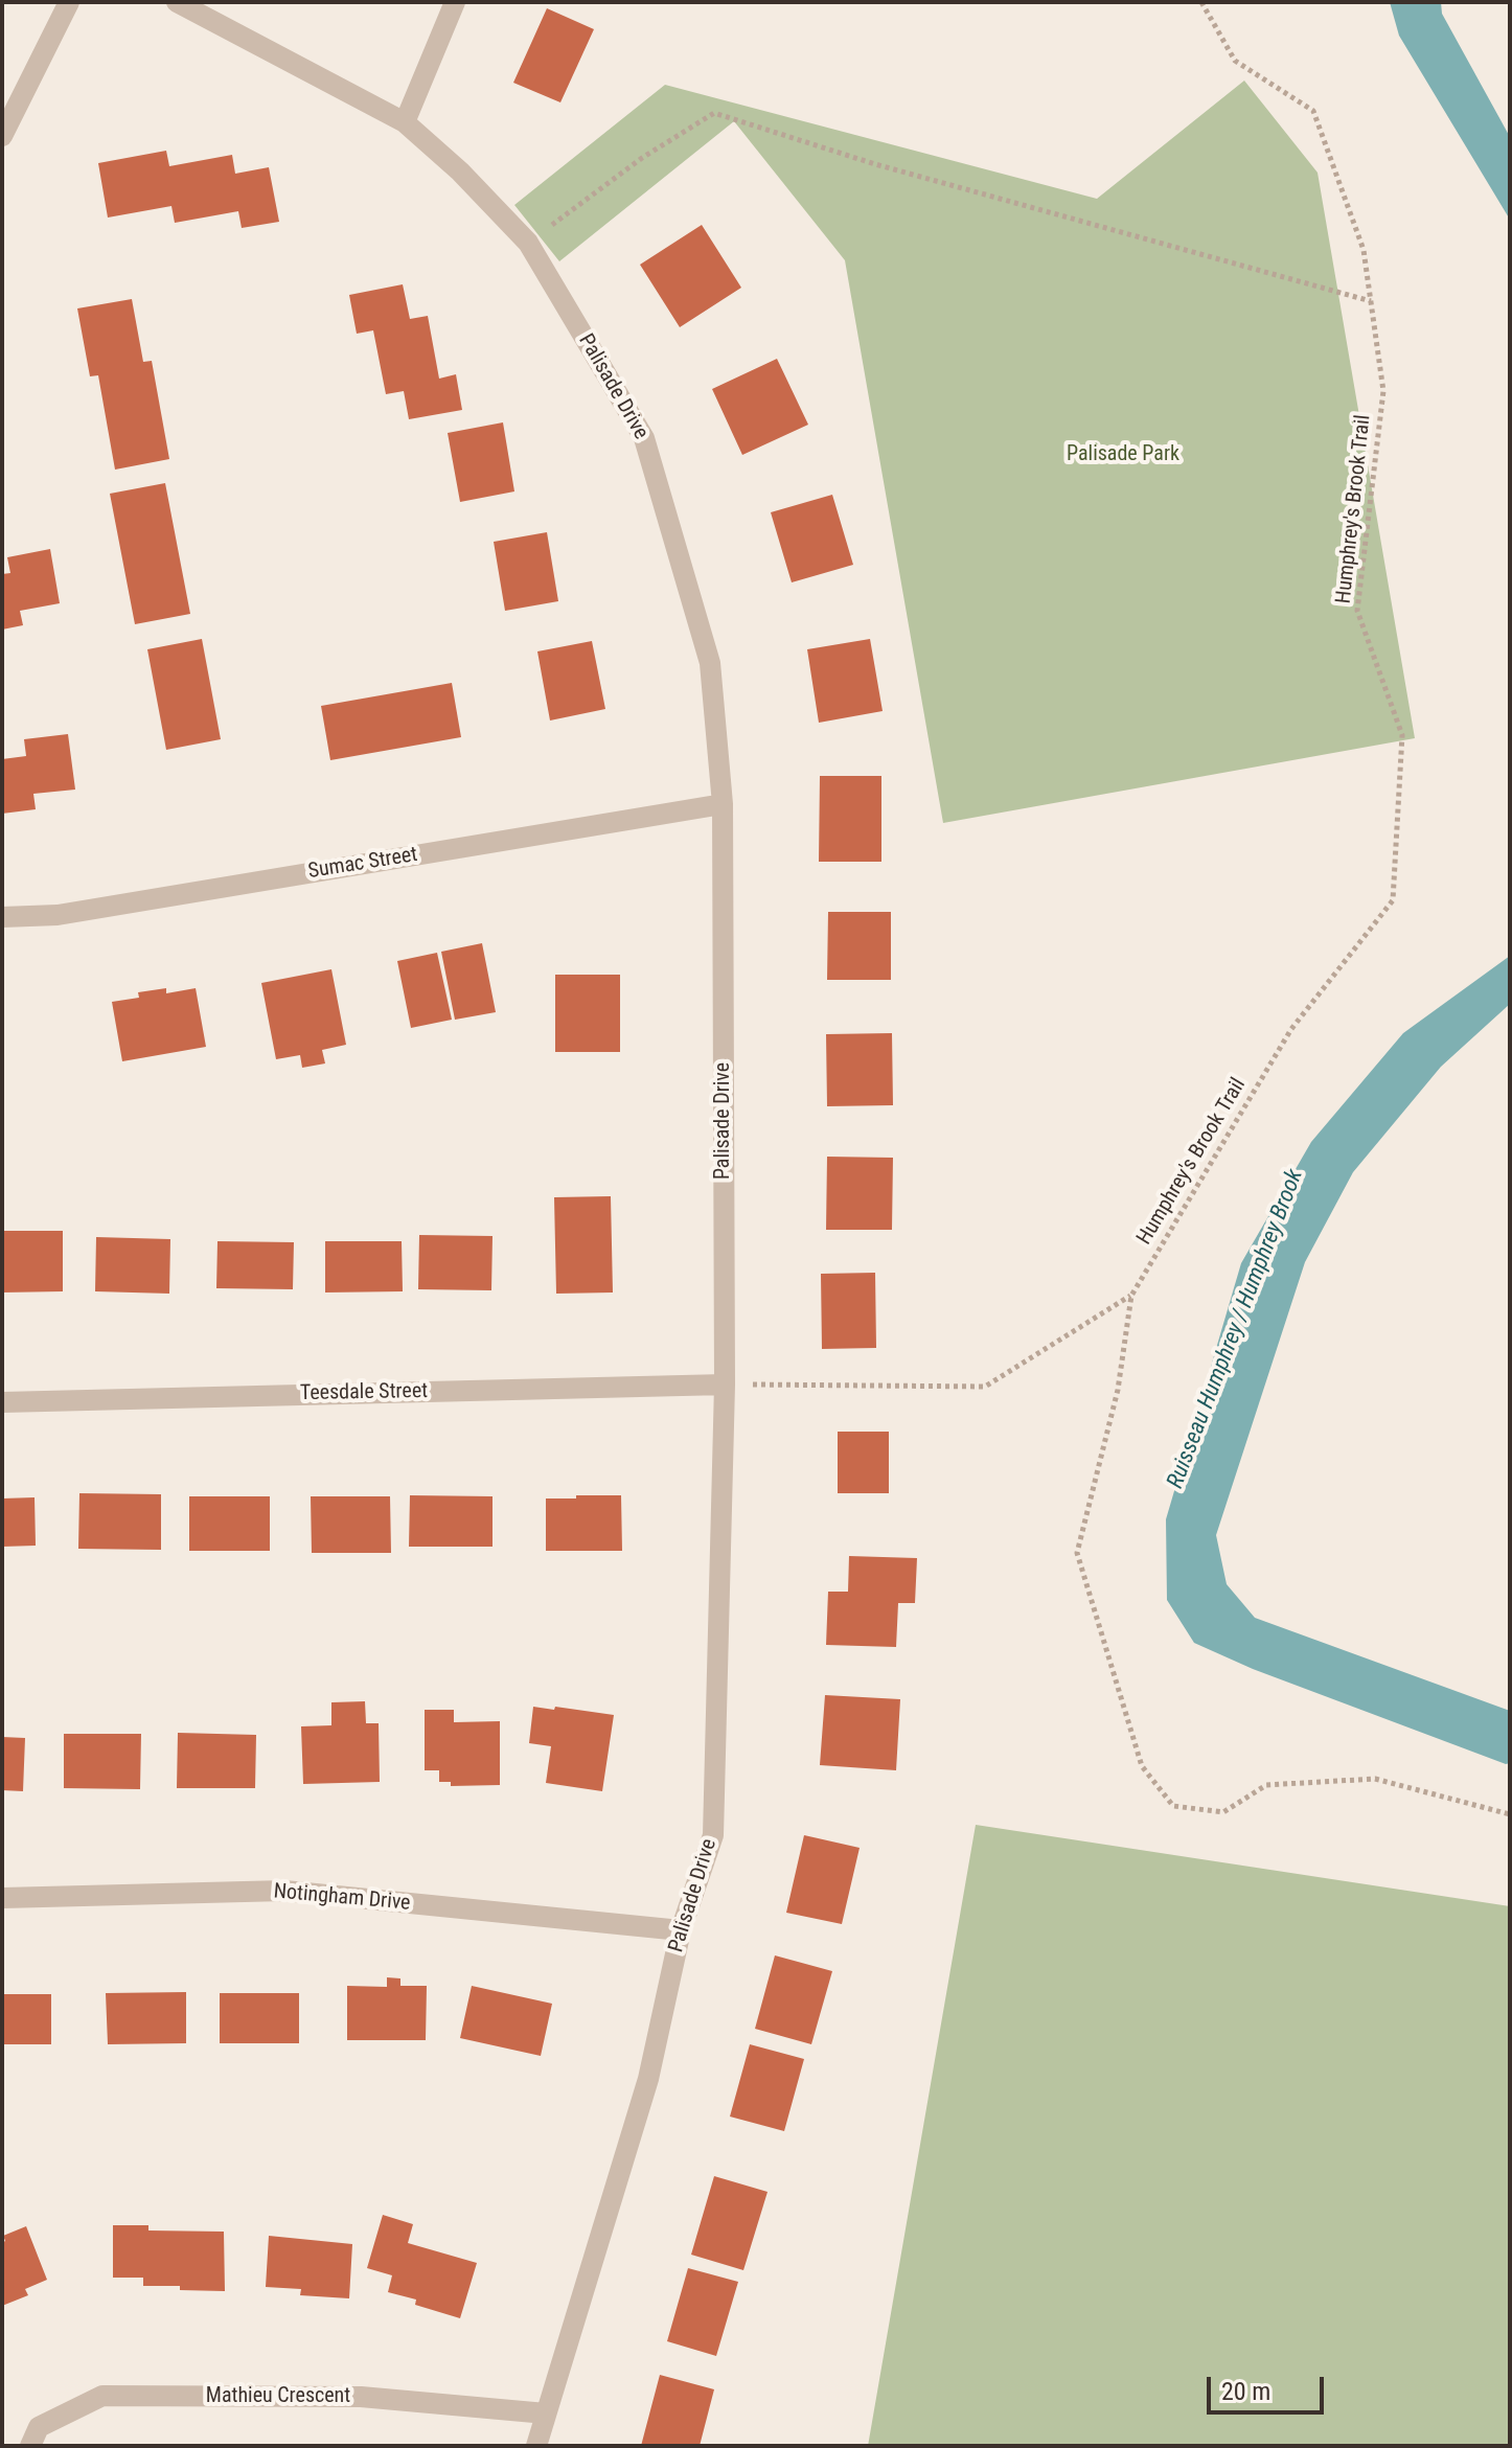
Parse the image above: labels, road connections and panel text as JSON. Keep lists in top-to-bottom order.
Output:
{
  "streets": {
    "street": [
      "Palisade Drive",
      "Sumac Street",
      "Teesdale Street",
      "Notingham Drive",
      "Mathieu Crescent"
    ],
    "path": ["Humphrey's Brook Trail"]
  },
  "crossings": [
    ["Palisade Drive", "Humphrey's Brook Trail"],
    ["Palisade Drive", "Sumac Street"],
    ["Palisade Drive", "Teesdale Street"],
    ["Palisade Drive", "Notingham Drive"],
    ["Palisade Drive", "Mathieu Crescent"],
    ["Humphrey's Brook Trail", "Teesdale Street"]
  ],
  "water": ["Ruisseau Humphrey / Humphrey Brook"],
  "parks": ["Palisade Park"],
  "scale_bar": "20 m"
}
